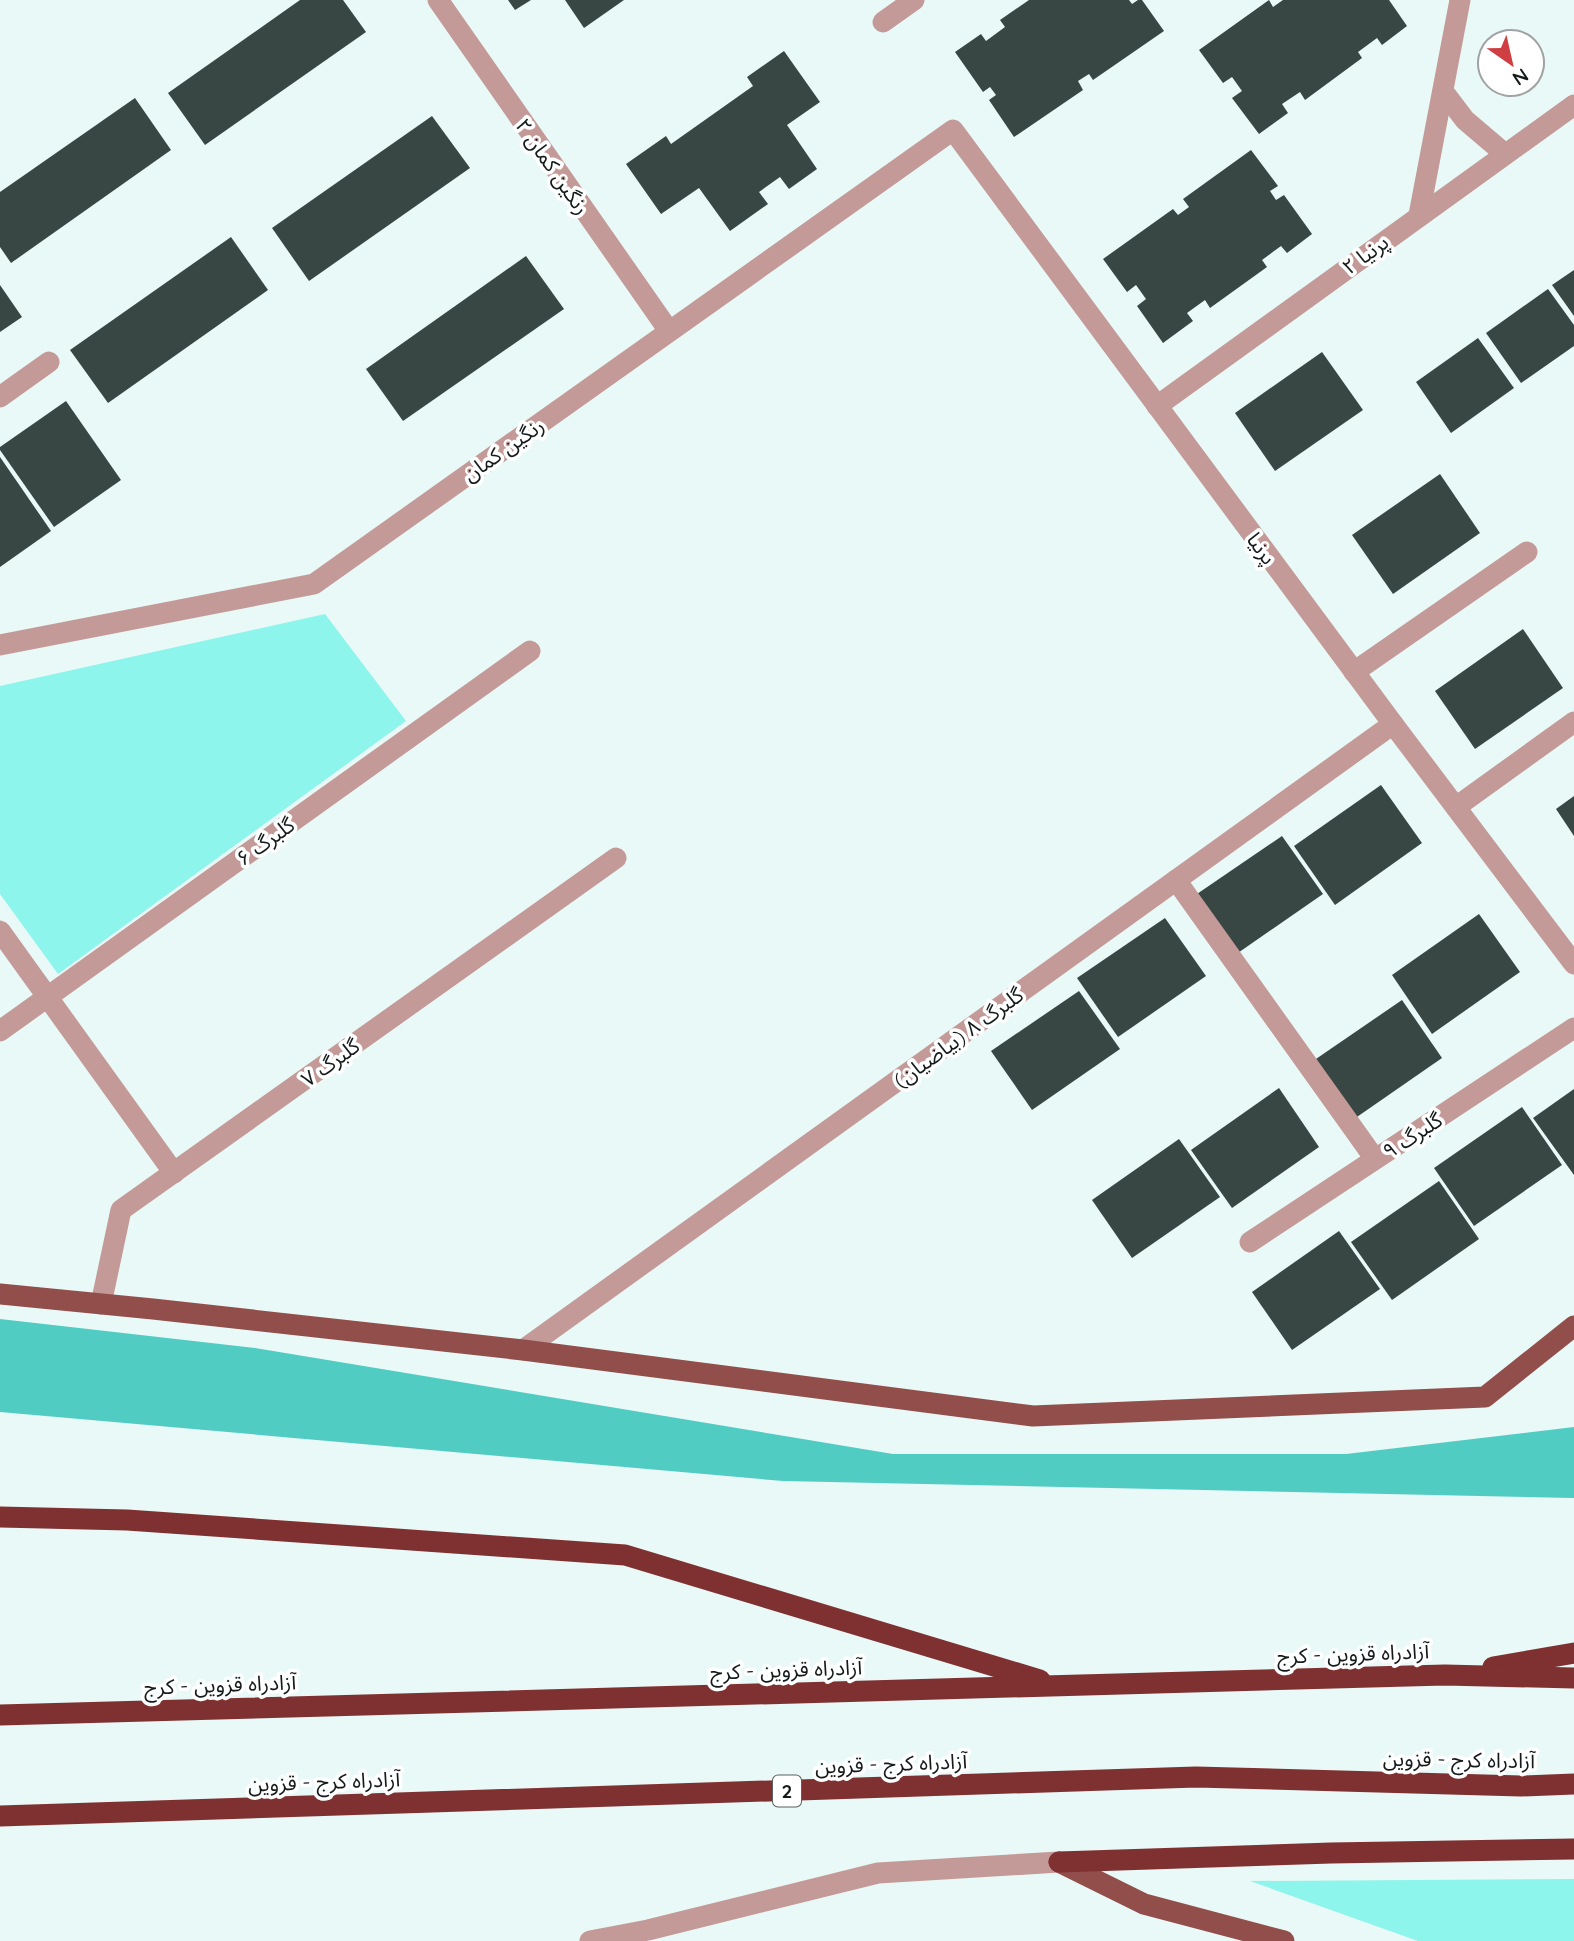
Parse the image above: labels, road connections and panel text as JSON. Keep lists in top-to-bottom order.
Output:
{
  "streets": {
    "highway": ["آزادراه قزوین - کرج", "آزادراه کرج - قزوین", "2"],
    "street": [
      "رنگین کمان ۲",
      "پرنیا ۲",
      "رنگین کمان",
      "پرنیا",
      "گلبرگ ۶",
      "گلبرگ ۸ (بیاضیان)",
      "گلبرگ ۷",
      "گلبرگ ۹"
    ]
  },
  "crossings": [
    ["رنگین کمان ۲", "رنگین کمان"],
    ["پرنیا ۲", "پرنیا"],
    ["رنگین کمان", "پرنیا"],
    ["پرنیا", "گلبرگ ۸ (بیاضیان)"]
  ],
  "north": "bottom right"
}
